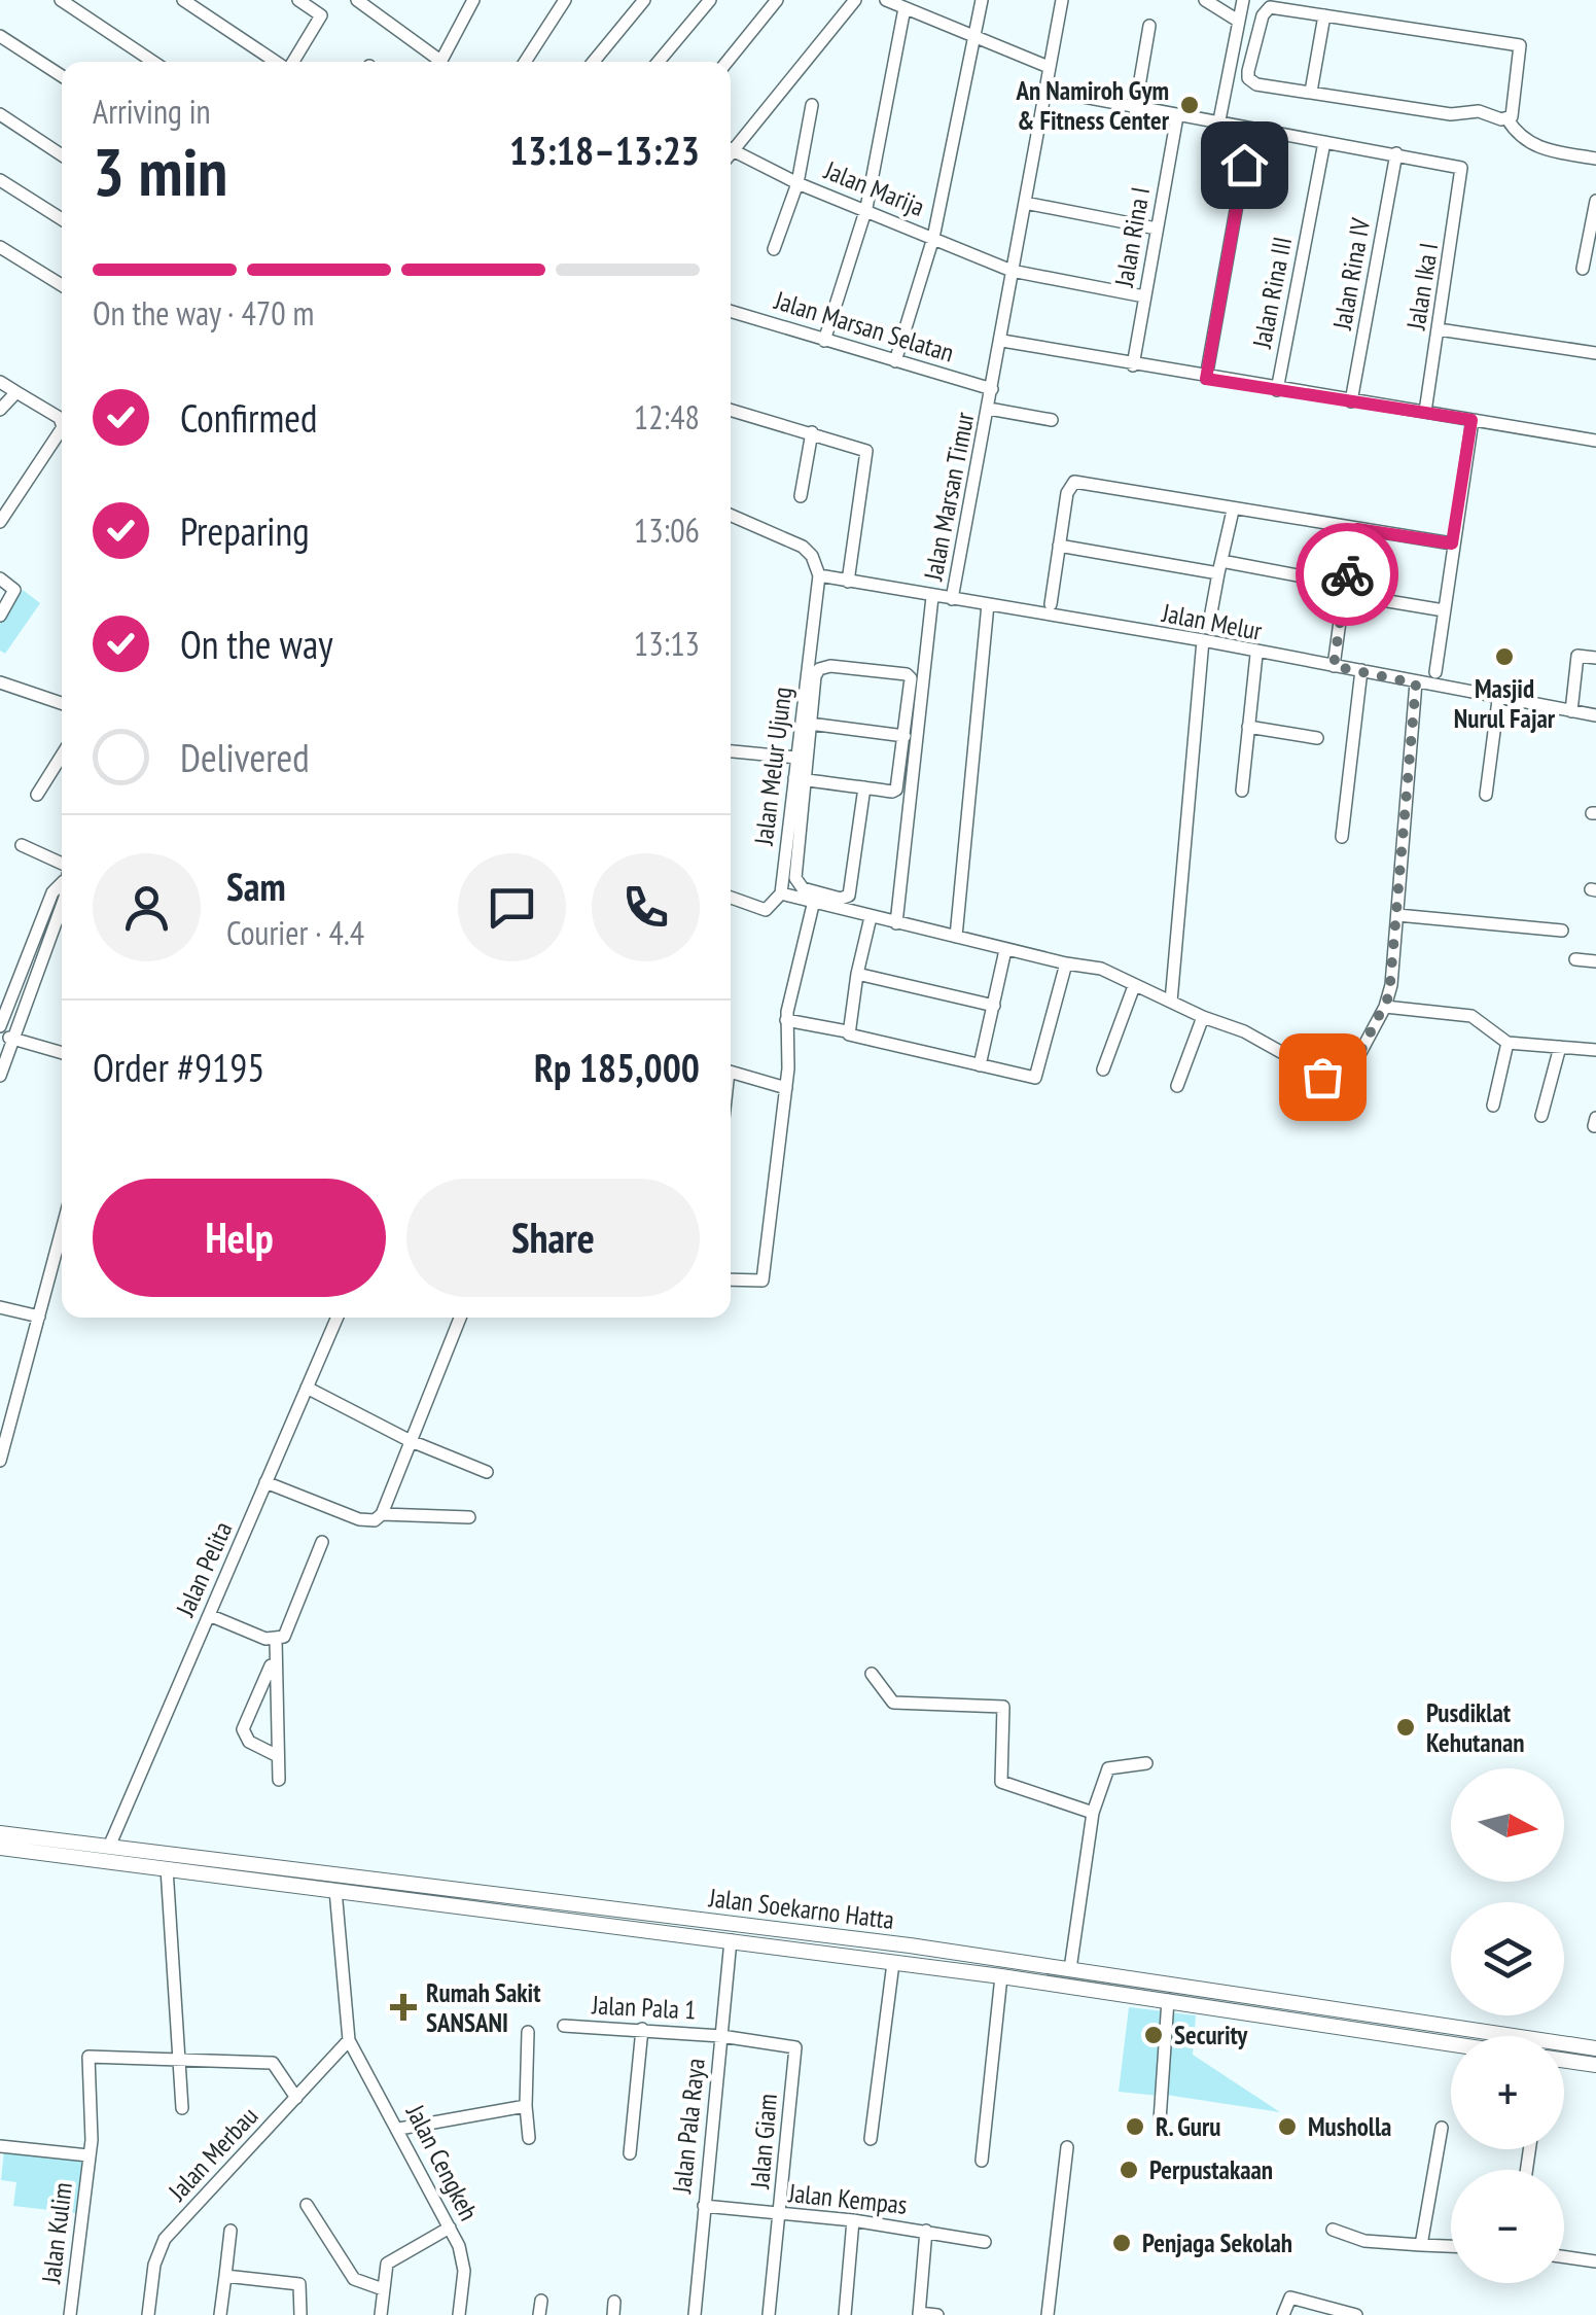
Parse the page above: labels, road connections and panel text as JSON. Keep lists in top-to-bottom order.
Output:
{
  "streets": {
    "main road": ["Jalan Soekarno Hatta"],
    "street": [
      "Jalan Marija",
      "Jalan Rina I",
      "Jalan Rina IV",
      "Jalan Ika I",
      "Jalan Rina III",
      "Jalan Marsan Selatan",
      "Jalan Marsan Timur",
      "Jalan Melur",
      "Jalan Melur Ujung",
      "Jalan Pelita",
      "Jalan Pala 1",
      "Jalan Pala Raya",
      "Jalan Giam",
      "Jalan Merbau",
      "Jalan Cengkeh",
      "Jalan Kempas",
      "Jalan Kulim"
    ]
  },
  "crossings": [
    ["Jalan Marija", "Jalan Rina I"],
    ["Jalan Marija", "Jalan Marsan Timur"],
    ["Jalan Rina IV", "Jalan Ika I"],
    ["Jalan Marsan Selatan", "Jalan Marsan Timur"],
    ["Jalan Marsan Timur", "Jalan Melur"],
    ["Jalan Melur", "Jalan Melur Ujung"],
    ["Jalan Pelita", "Jalan Soekarno Hatta"],
    ["Jalan Soekarno Hatta", "Jalan Pala Raya"],
    ["Jalan Pala 1", "Jalan Pala Raya"],
    ["Jalan Pala 1", "Jalan Giam"],
    ["Jalan Pala Raya", "Jalan Giam"],
    ["Jalan Pala Raya", "Jalan Kempas"],
    ["Jalan Giam", "Jalan Kempas"],
    ["Jalan Merbau", "Jalan Cengkeh"]
  ],
  "places": {
    "other": [
      "An Namiroh Gym & Fitness Center",
      "Masjid Nurul Fajar",
      "Pusdiklat Kehutanan",
      "Security",
      "R. Guru",
      "Musholla",
      "Perpustakaan",
      "Penjaga Sekolah"
    ],
    "health": ["Rumah Sakit SANSANI"]
  },
  "north": "right",
  "page": {
    "heading": ["3 min", "Arriving in", "13:18–13:23"],
    "panel": [
      "Sam",
      "Courier · 4.4",
      "Order #9195",
      "Rp 185,000"
    ],
    "bar": "On the way · 470 m",
    "list": [
      ["Confirmed", "12:48"],
      ["Preparing", "13:06"],
      ["On the way", "13:13"],
      "Delivered"
    ],
    "buttons": ["Help", "Share"],
    "map_buttons": ["+", "−"]
  }
}
